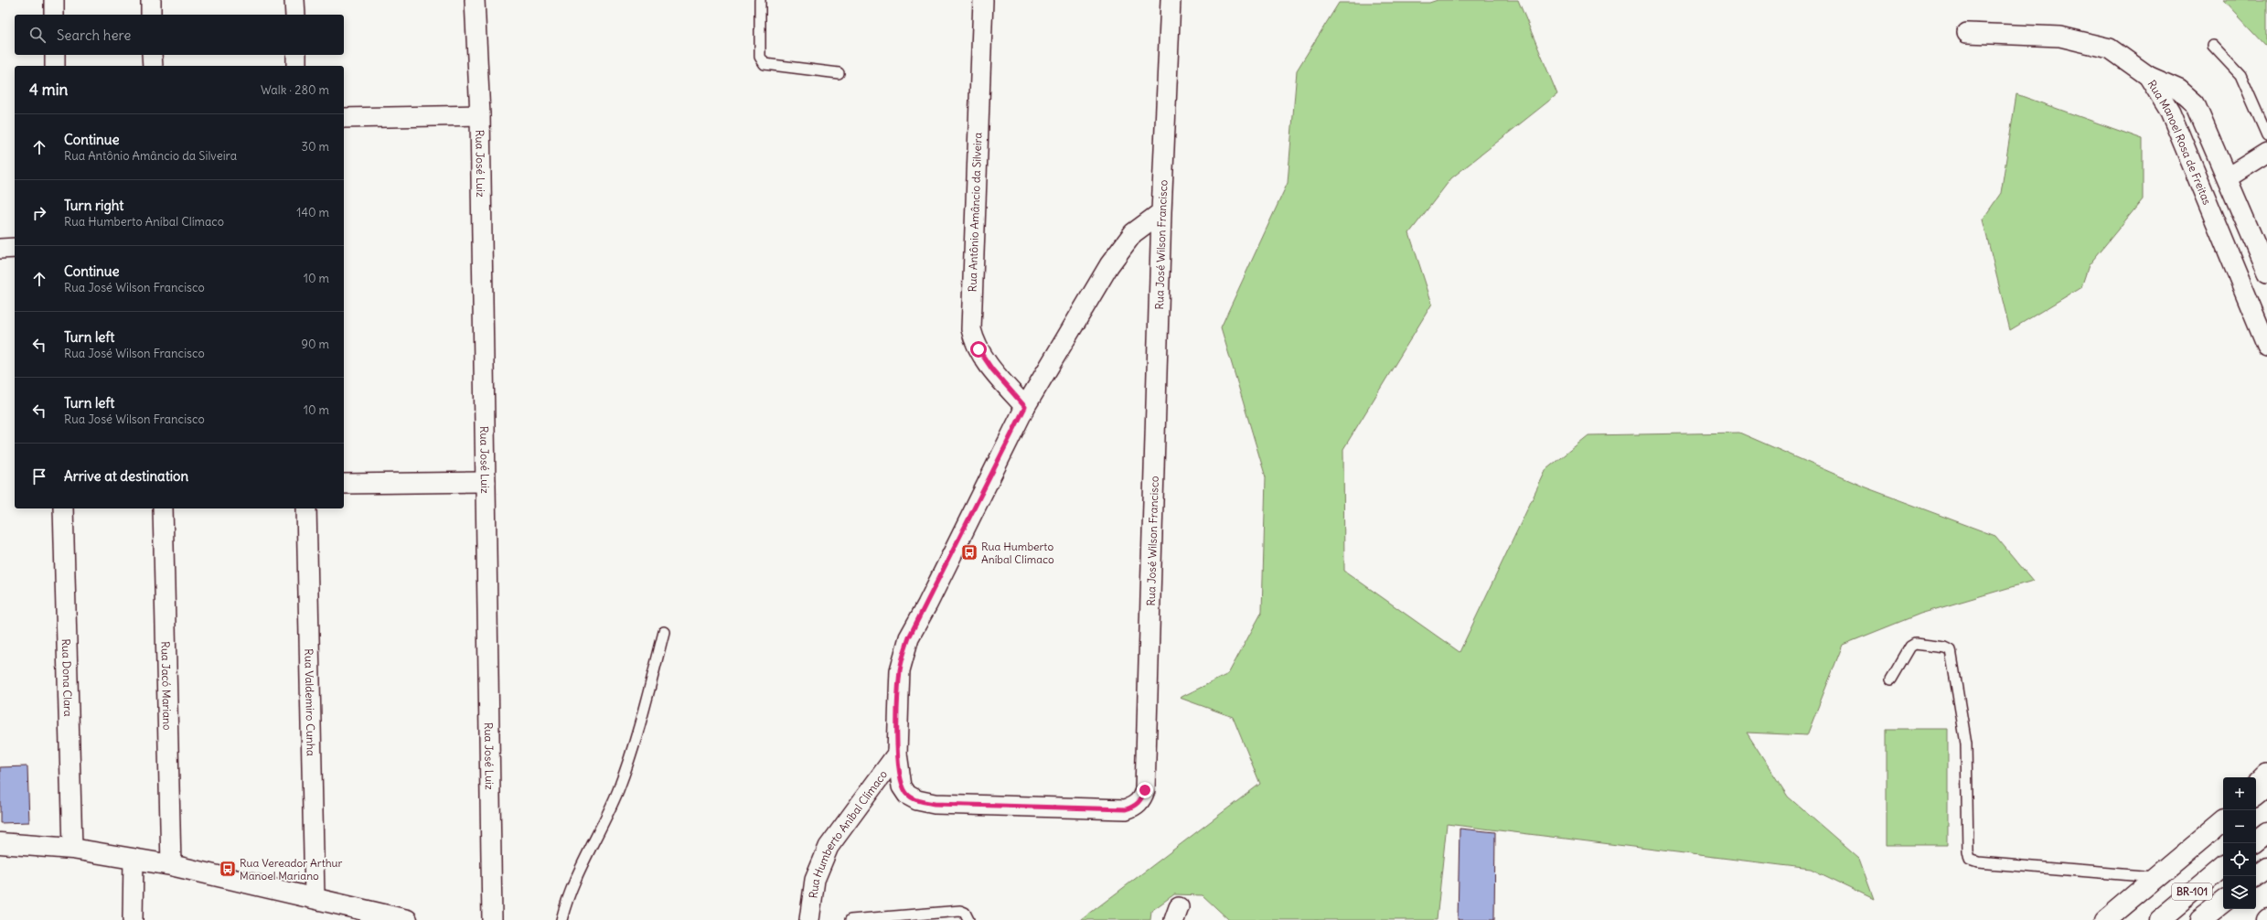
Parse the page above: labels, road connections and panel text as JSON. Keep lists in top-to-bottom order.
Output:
{
  "streets": {
    "main road": ["BR-101"],
    "street": [
      "Rua Manoel Rosa de Freitas",
      "Rua José Luiz",
      "Rua Antônio Amâncio da Silveira",
      "Rua José Wilson Francisco",
      "Rua Dona Clara",
      "Rua Jacó Mariano",
      "Rua Valdemiro Cunha",
      "Rua Humberto Aníbal Clímaco"
    ]
  },
  "crossings": [
    ["Rua José Wilson Francisco", "Rua Humberto Aníbal Clímaco"]
  ],
  "places": {
    "bus stop": ["Rua Humberto Aníbal Clímaco", "Rua Vereador Arthur Manoel Mariano"]
  },
  "page": {
    "search": "Search here",
    "heading": ["4 min", "Walk · 280 m"],
    "list": [
      ["Continue", "Rua Antônio Amâncio da Silveira", "30 m"],
      ["Turn right", "Rua Humberto Aníbal Clímaco", "140 m"],
      ["Continue", "Rua José Wilson Francisco", "10 m"],
      ["Turn left", "Rua José Wilson Francisco", "90 m"],
      ["Turn left", "Rua José Wilson Francisco", "10 m"],
      "Arrive at destination"
    ],
    "map_buttons": ["+", "−"]
  }
}
